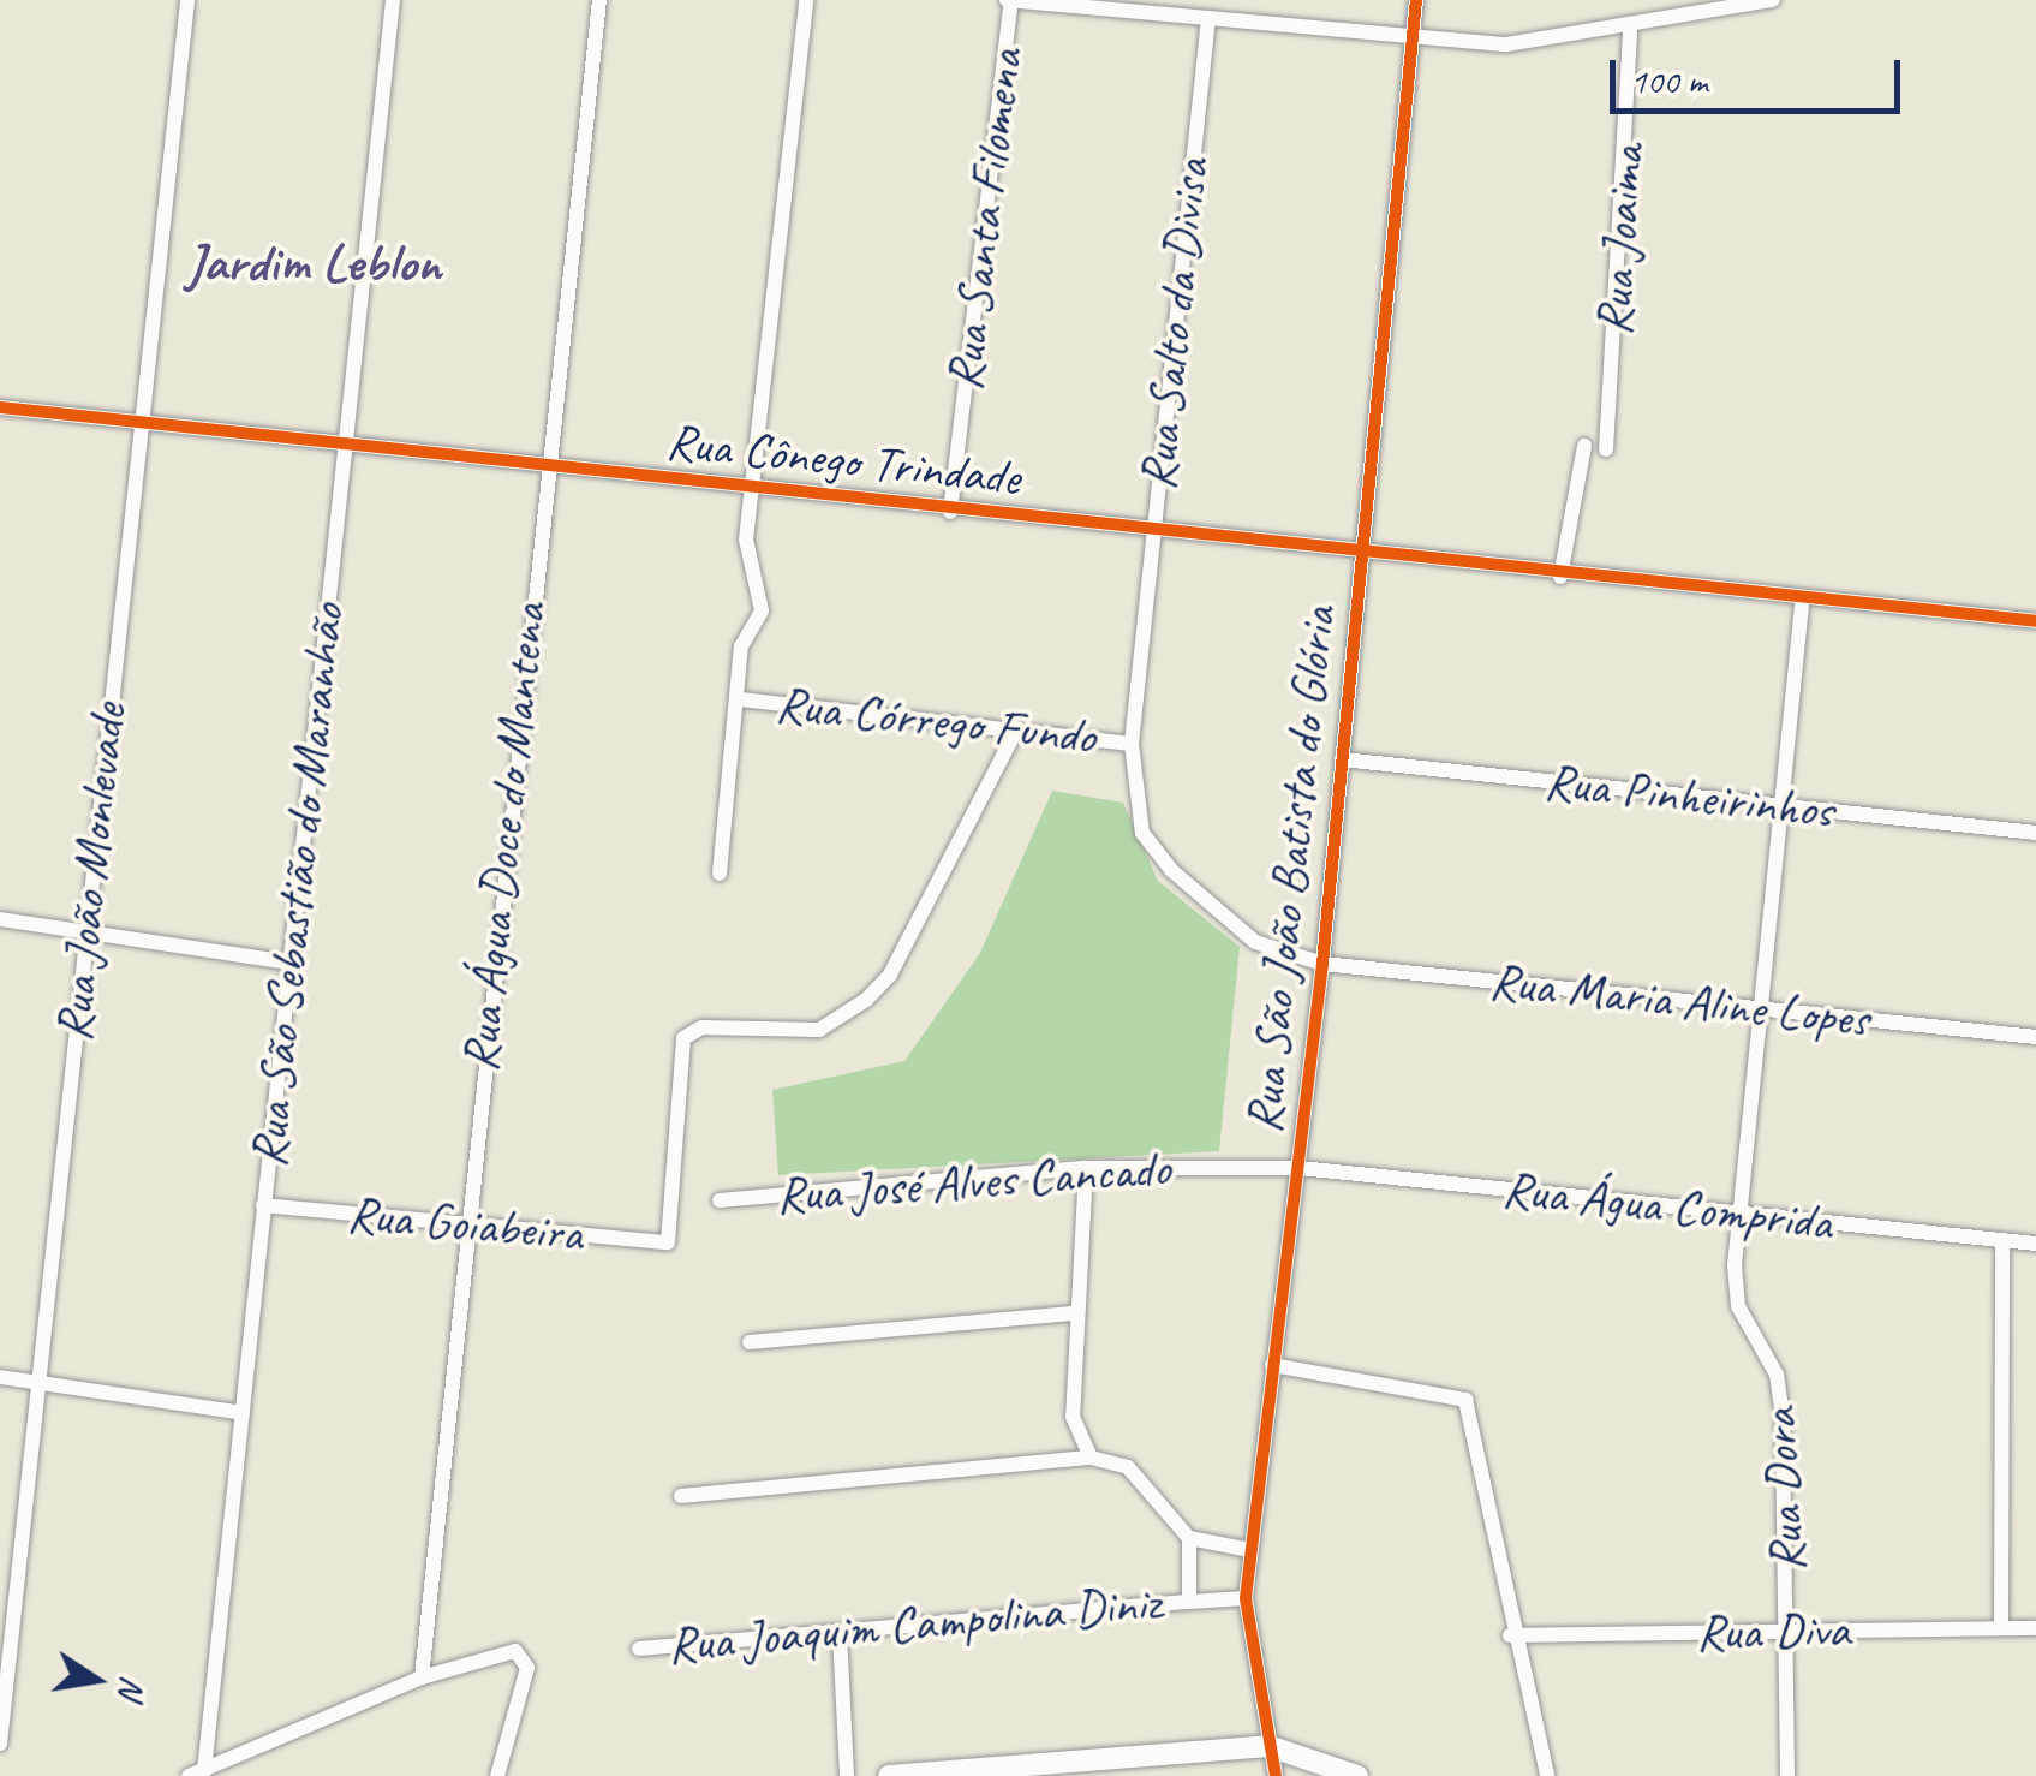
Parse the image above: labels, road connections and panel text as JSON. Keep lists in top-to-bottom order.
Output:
{
  "streets": {
    "street": [
      "Rua Santa Filomena",
      "Rua Joaima",
      "Rua Salto da Divisa",
      "Rua Cônego Trindade",
      "Rua Córrego Fundo",
      "Rua Pinheirinhos",
      "Rua Água Doce do Mantena",
      "Rua São João Batista do Glória",
      "Rua João Monlevade",
      "Rua São Sebastião do Maranhão",
      "Rua Maria Aline Lopes",
      "Rua José Alves Cancado",
      "Rua Água Comprida",
      "Rua Goiabeira",
      "Rua Dora",
      "Rua Joaquim Campolina Diniz",
      "Rua Diva"
    ]
  },
  "crossings": [
    ["Rua Santa Filomena", "Rua Cônego Trindade"],
    ["Rua Salto da Divisa", "Rua Cônego Trindade"],
    ["Rua Salto da Divisa", "Rua Córrego Fundo"],
    ["Rua Salto da Divisa", "Rua São João Batista do Glória"],
    ["Rua Salto da Divisa", "Rua Maria Aline Lopes"],
    ["Rua Cônego Trindade", "Rua Água Doce do Mantena"],
    ["Rua Cônego Trindade", "Rua São João Batista do Glória"],
    ["Rua Cônego Trindade", "Rua João Monlevade"],
    ["Rua Cônego Trindade", "Rua São Sebastião do Maranhão"],
    ["Rua Cônego Trindade", "Rua Dora"],
    ["Rua Córrego Fundo", "Rua Goiabeira"],
    ["Rua Pinheirinhos", "Rua São João Batista do Glória"],
    ["Rua Pinheirinhos", "Rua Dora"],
    ["Rua Água Doce do Mantena", "Rua Goiabeira"],
    ["Rua São João Batista do Glória", "Rua Maria Aline Lopes"],
    ["Rua São João Batista do Glória", "Rua José Alves Cancado"],
    ["Rua São João Batista do Glória", "Rua Água Comprida"],
    ["Rua São João Batista do Glória", "Rua Joaquim Campolina Diniz"],
    ["Rua São Sebastião do Maranhão", "Rua Goiabeira"],
    ["Rua Maria Aline Lopes", "Rua Dora"],
    ["Rua José Alves Cancado", "Rua Água Comprida"],
    ["Rua Água Comprida", "Rua Dora"],
    ["Rua Dora", "Rua Diva"]
  ],
  "districts": ["Jardim Leblon"],
  "scale_bar": "100 m",
  "north": "right"
}
